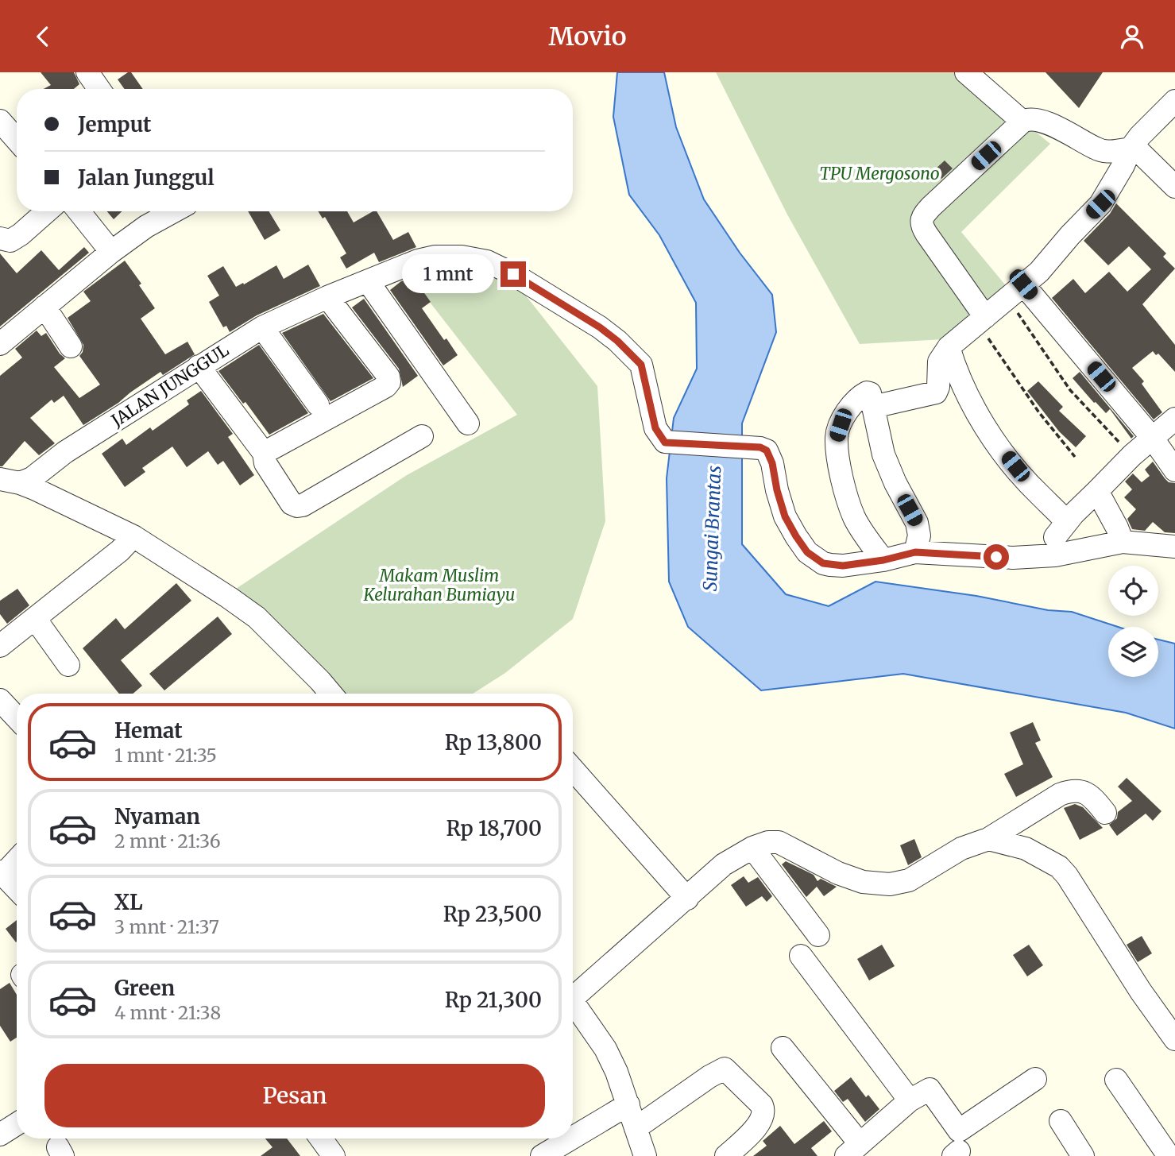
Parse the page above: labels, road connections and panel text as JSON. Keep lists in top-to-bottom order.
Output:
{
  "streets": {
    "street": ["JALAN JUNGGUL"]
  },
  "water": ["Sungai Brantas"],
  "parks": ["TPU Mergosono", "Makam Muslim Kelurahan Bumiayu"],
  "page": {
    "header": "Movio",
    "banner": ["Jemput", "Jalan Junggul"],
    "bubble": "1 mnt",
    "list": [
      {
        "name": "Hemat",
        "note": "1 mnt · 21:35",
        "value": "Rp 13,800"
      },
      {
        "name": "Nyaman",
        "note": "2 mnt · 21:36",
        "value": "Rp 18,700"
      },
      {
        "name": "XL",
        "note": "3 mnt · 21:37",
        "value": "Rp 23,500"
      },
      {
        "name": "Green",
        "note": "4 mnt · 21:38",
        "value": "Rp 21,300"
      }
    ],
    "buttons": "Pesan"
  }
}
